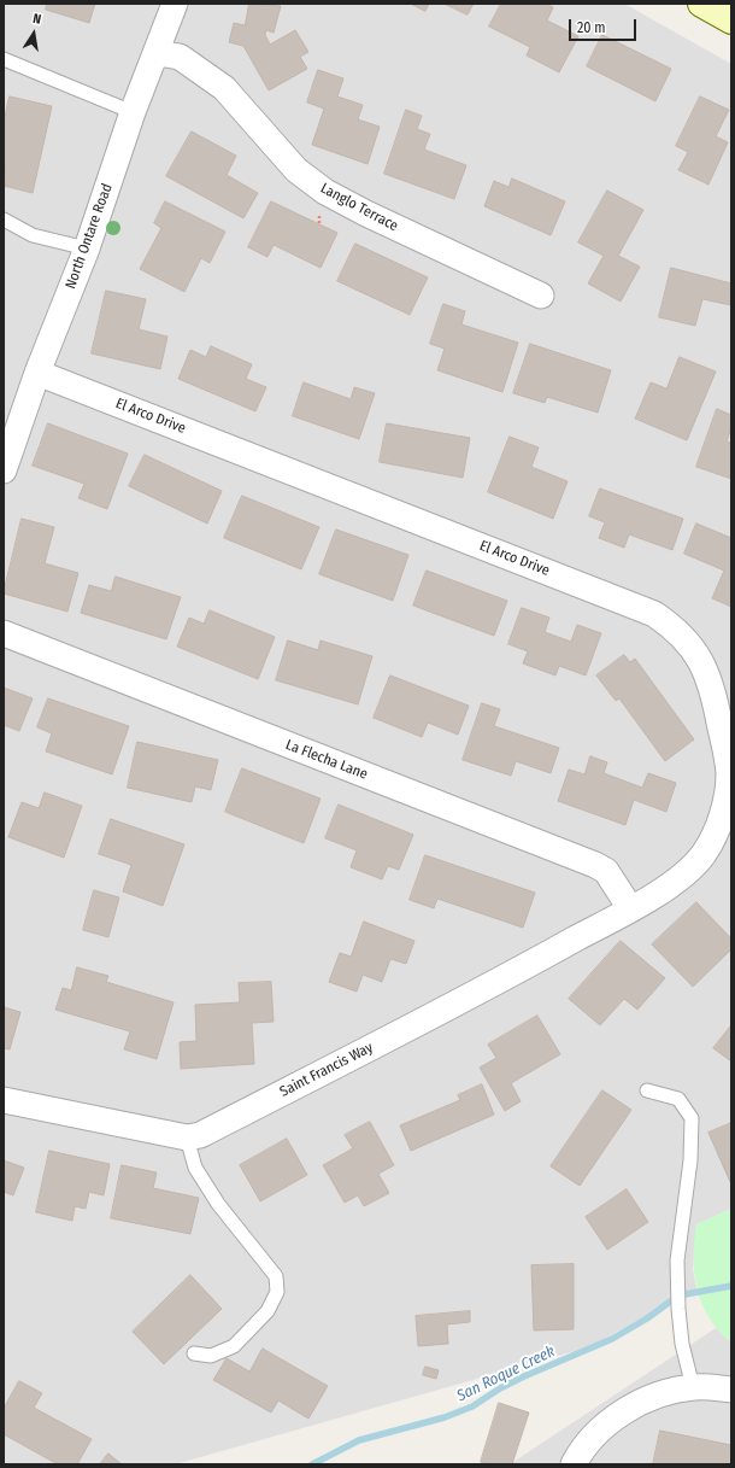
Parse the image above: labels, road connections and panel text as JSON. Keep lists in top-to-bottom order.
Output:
{
  "streets": {
    "street": [
      "Langlo Terrace",
      "North Ontare Road",
      "El Arco Drive",
      "La Flecha Lane",
      "Saint Francis Way"
    ]
  },
  "crossings": [
    ["Langlo Terrace", "North Ontare Road"],
    ["North Ontare Road", "El Arco Drive"],
    ["El Arco Drive", "La Flecha Lane"],
    ["El Arco Drive", "Saint Francis Way"],
    ["La Flecha Lane", "Saint Francis Way"]
  ],
  "water": ["San Roque Creek"],
  "scale_bar": "20 m",
  "north": "top"
}
